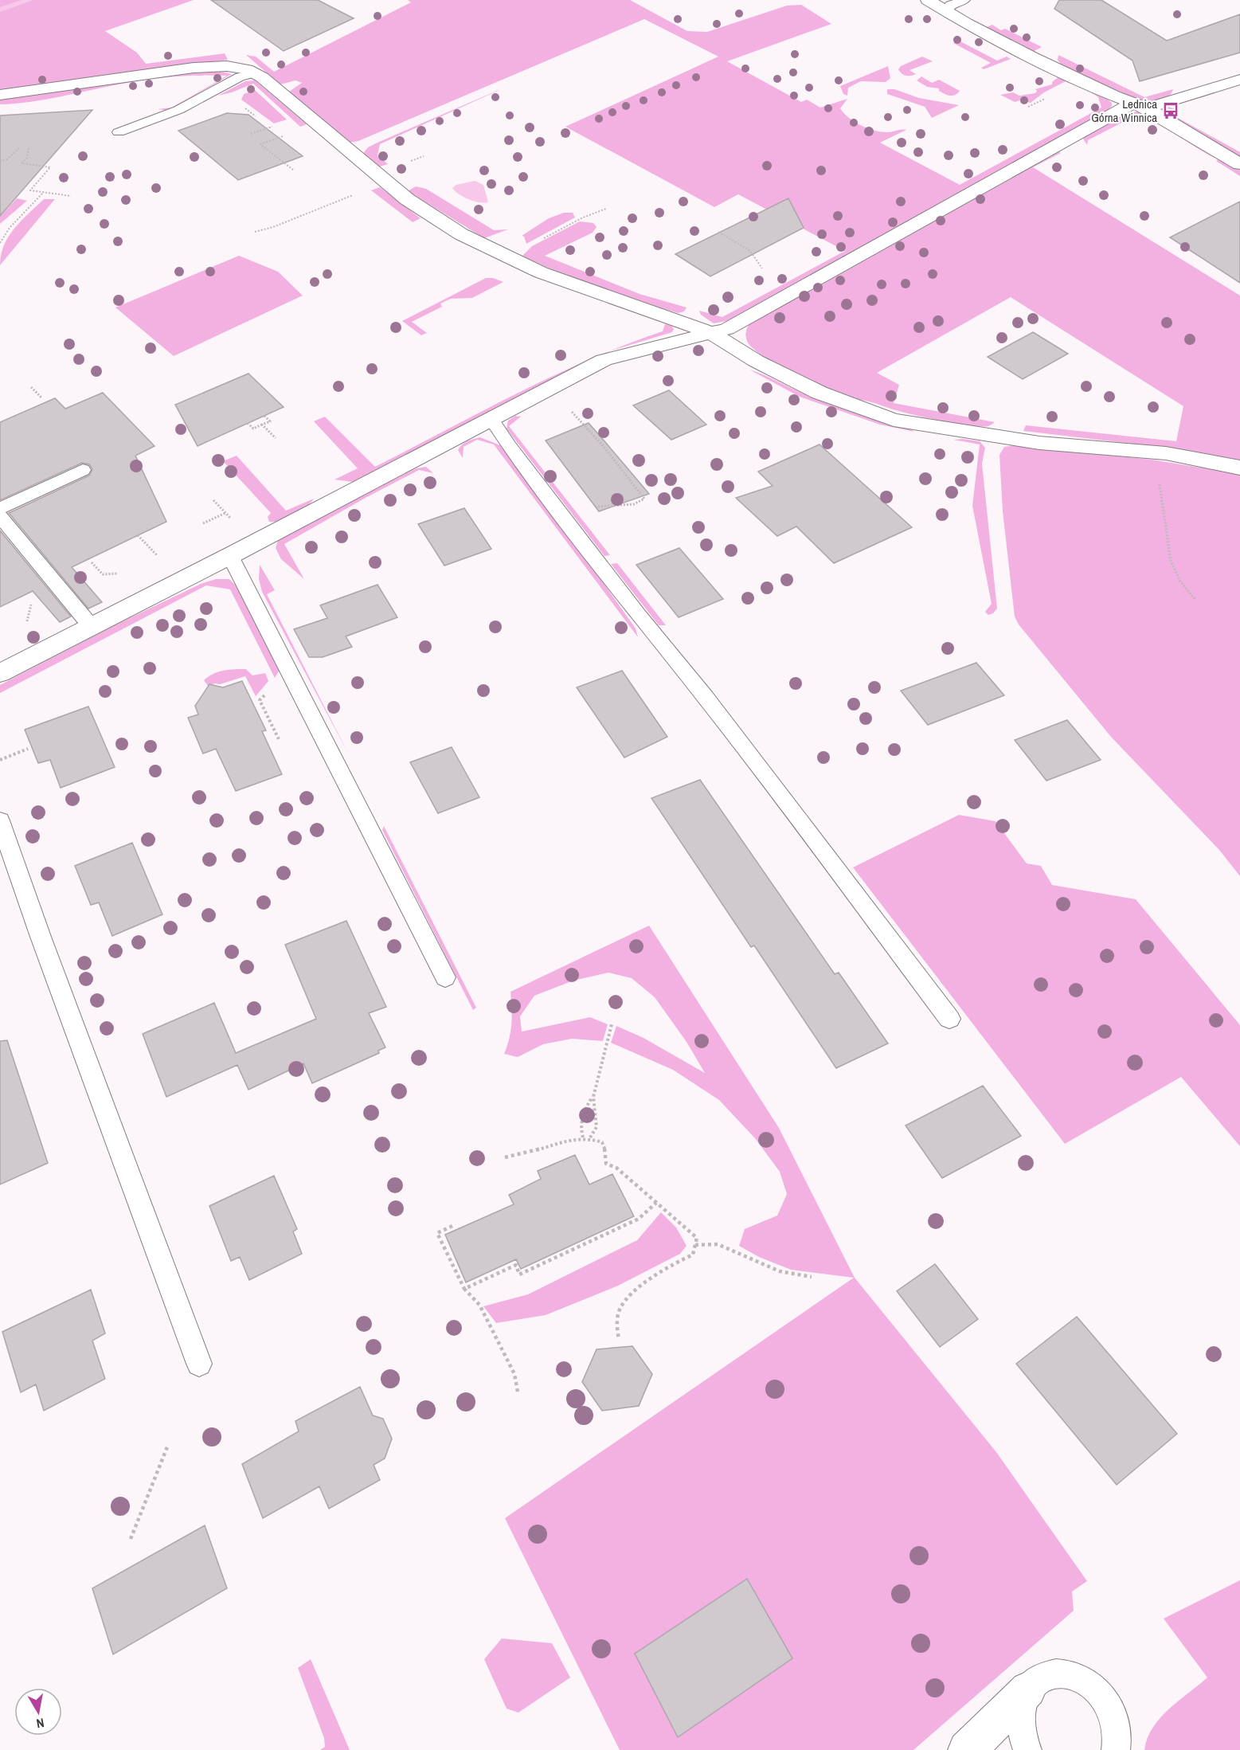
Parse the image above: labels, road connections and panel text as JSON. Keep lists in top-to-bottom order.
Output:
{
  "places": {
    "bus stop": ["Lednica Górna Winnica"]
  },
  "north": "bottom"
}
